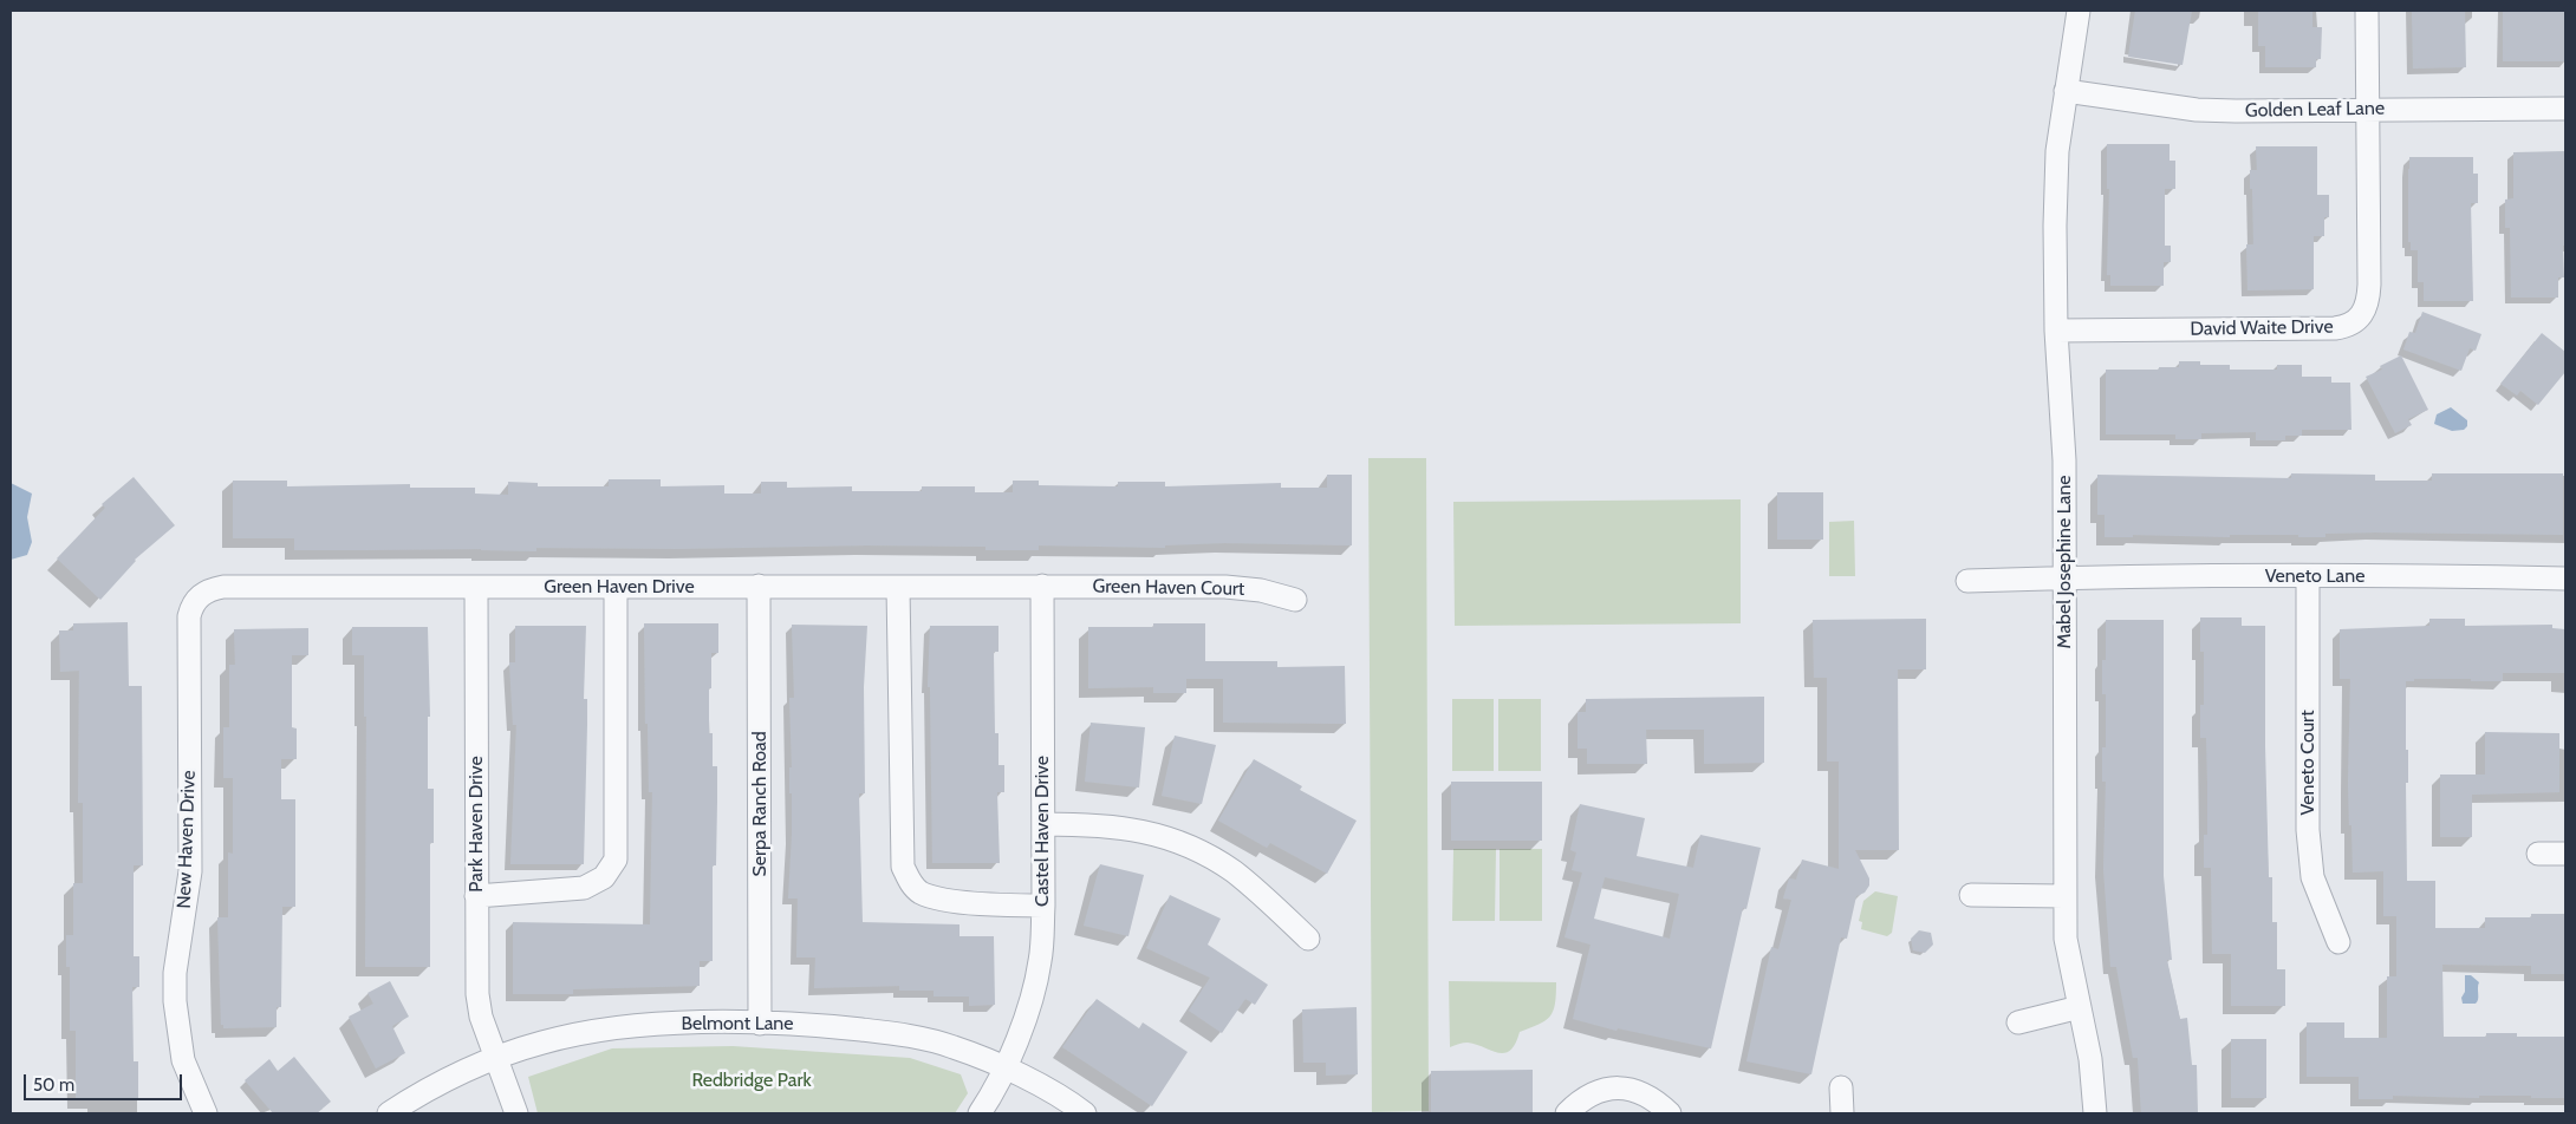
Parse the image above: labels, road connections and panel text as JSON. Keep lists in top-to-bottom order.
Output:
{
  "streets": {
    "street": [
      "Golden Leaf Lane",
      "David Waite Drive",
      "Mabel Josephine Lane",
      "Veneto Lane",
      "Green Haven Drive",
      "Green Haven Court",
      "Veneto Court",
      "Serpa Ranch Road",
      "Park Haven Drive",
      "Castel Haven Drive",
      "New Haven Drive",
      "Belmont Lane"
    ]
  },
  "crossings": [
    ["Golden Leaf Lane", "David Waite Drive"],
    ["Golden Leaf Lane", "Mabel Josephine Lane"],
    ["David Waite Drive", "Mabel Josephine Lane"],
    ["Mabel Josephine Lane", "Veneto Lane"],
    ["Veneto Lane", "Veneto Court"],
    ["Green Haven Drive", "Green Haven Court"],
    ["Green Haven Drive", "Serpa Ranch Road"],
    ["Green Haven Drive", "Park Haven Drive"],
    ["Green Haven Drive", "Castel Haven Drive"],
    ["Green Haven Drive", "New Haven Drive"],
    ["Green Haven Court", "Castel Haven Drive"],
    ["Serpa Ranch Road", "Belmont Lane"],
    ["Park Haven Drive", "Belmont Lane"],
    ["Castel Haven Drive", "Belmont Lane"]
  ],
  "parks": ["Redbridge Park"],
  "scale_bar": "50 m"
}
